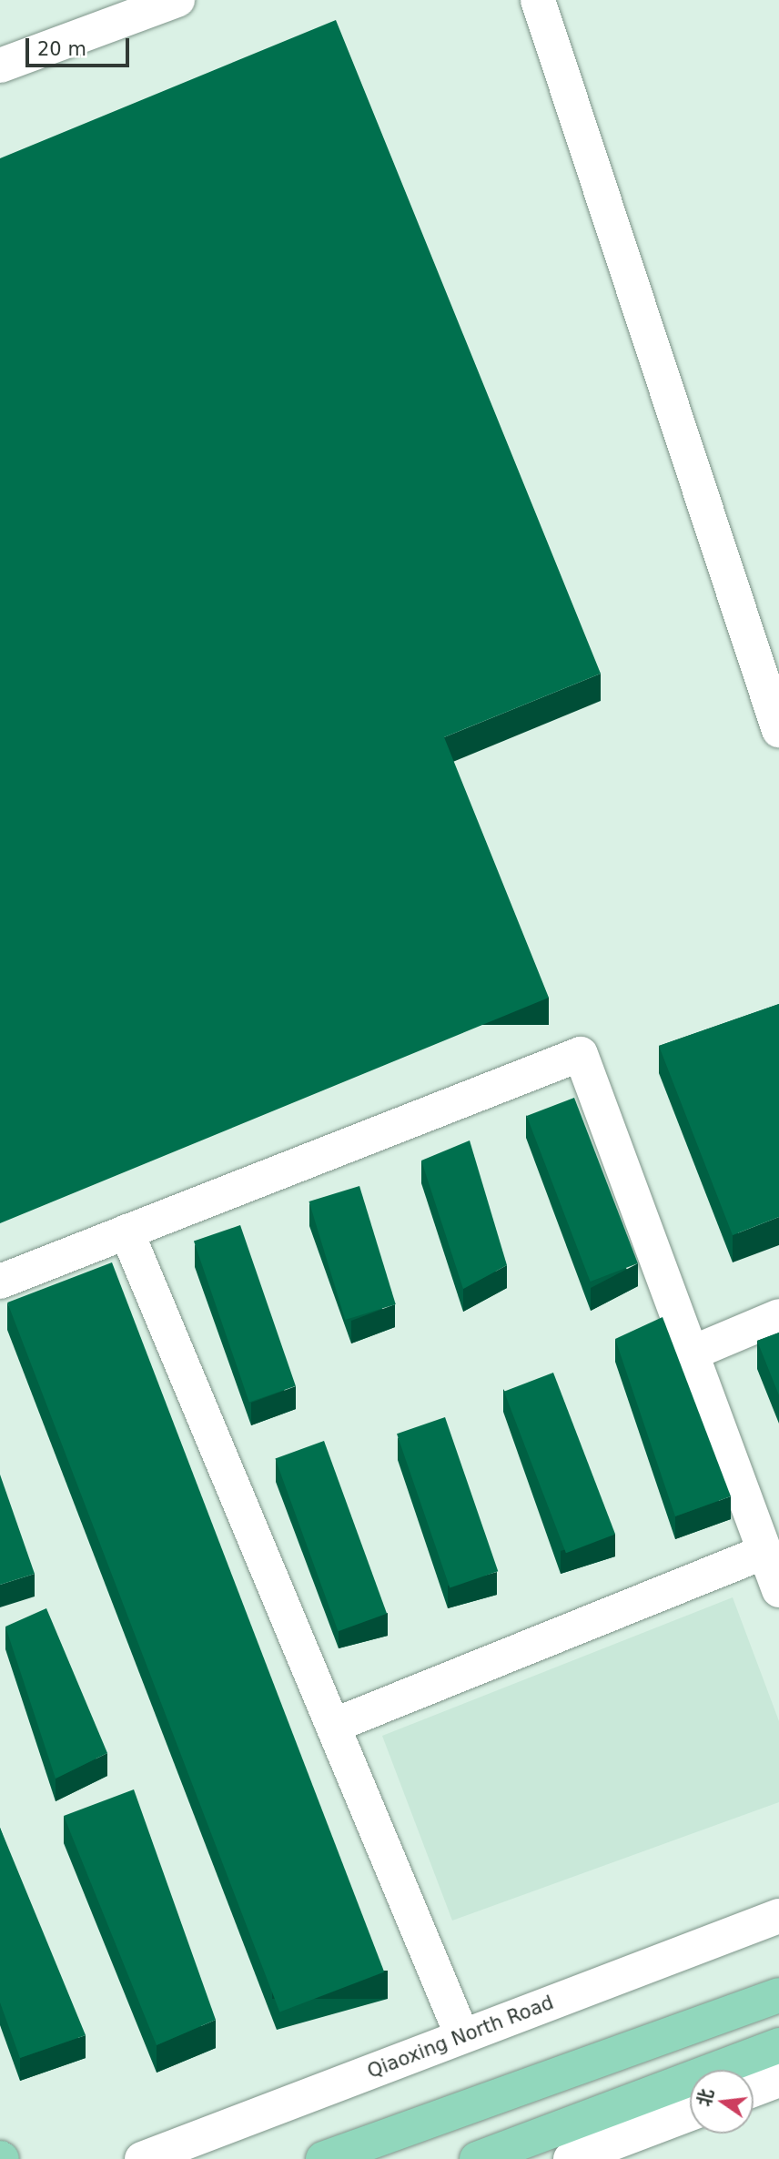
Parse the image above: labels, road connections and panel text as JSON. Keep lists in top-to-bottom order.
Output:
{
  "streets": {
    "street": ["Qiaoxing North Road"]
  },
  "scale_bar": "20 m",
  "north": "left"
}
